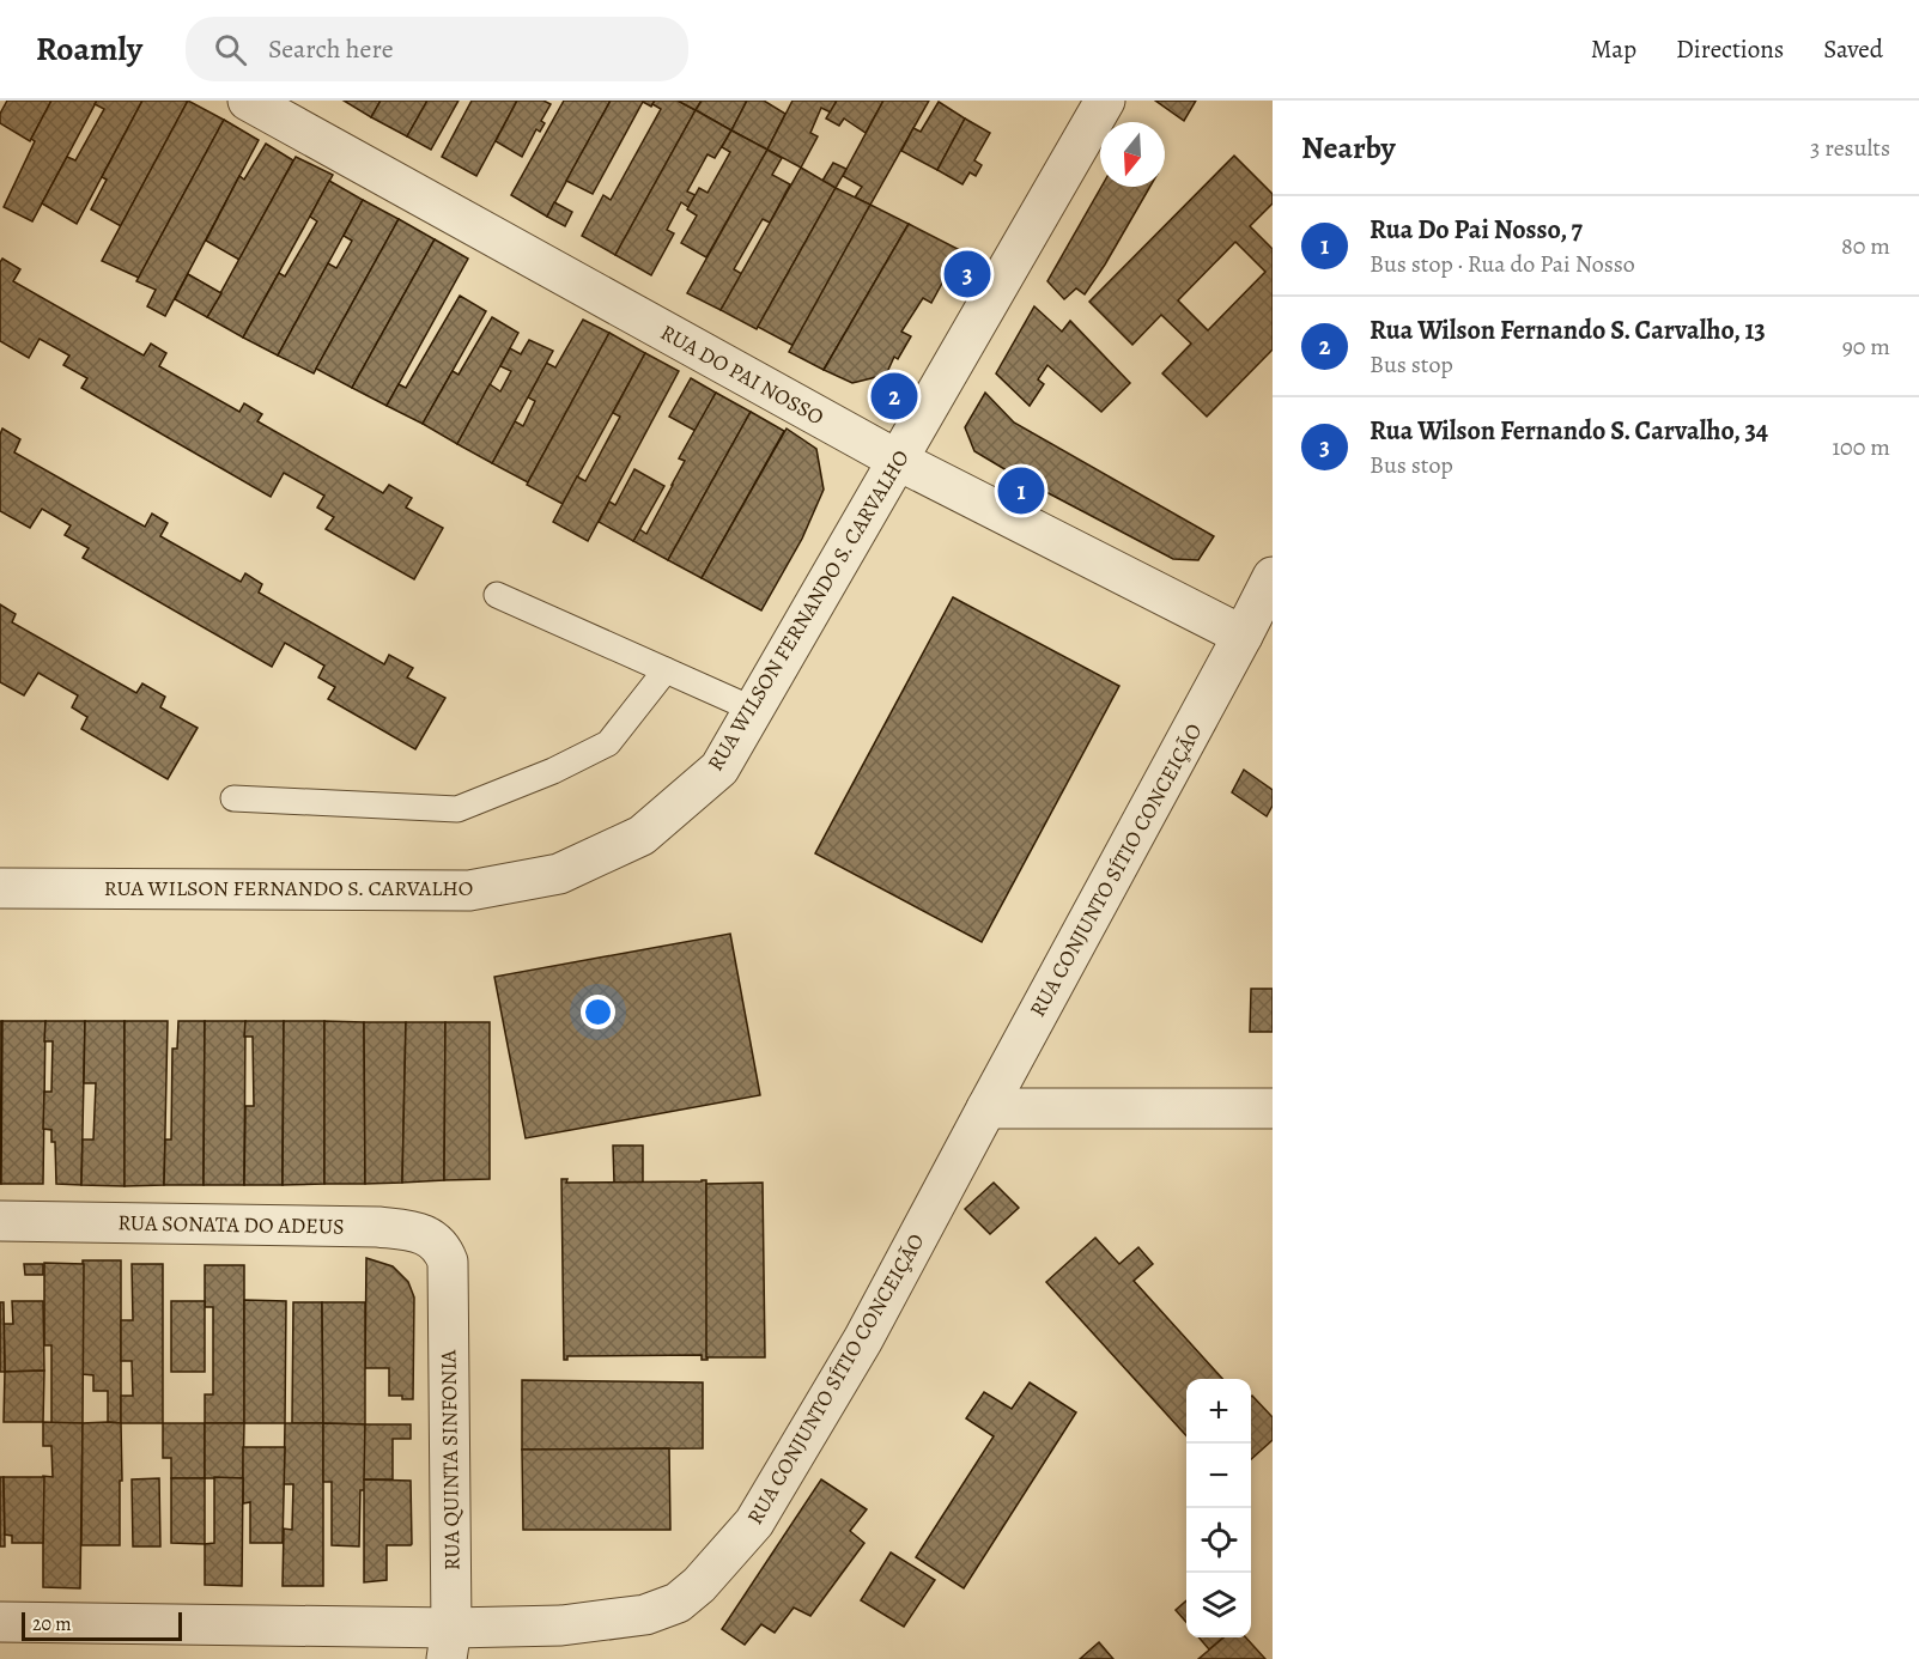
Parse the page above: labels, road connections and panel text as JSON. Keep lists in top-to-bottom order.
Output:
{
  "streets": {
    "street": [
      "RUA DO PAI NOSSO",
      "RUA WILSON FERNANDO S. CARVALHO",
      "RUA CONJUNTO SÍTIO CONCEIÇÃO",
      "RUA SONATA DO ADEUS",
      "RUA QUINTA SINFONIA"
    ]
  },
  "crossings": [
    ["RUA DO PAI NOSSO", "RUA WILSON FERNANDO S. CARVALHO"],
    ["RUA DO PAI NOSSO", "RUA CONJUNTO SÍTIO CONCEIÇÃO"],
    ["RUA CONJUNTO SÍTIO CONCEIÇÃO", "RUA QUINTA SINFONIA"],
    ["RUA SONATA DO ADEUS", "RUA QUINTA SINFONIA"]
  ],
  "scale_bar": "20 m",
  "north": "bottom",
  "page": {
    "header": "Roamly",
    "search": "Search here",
    "nav": ["Map", "Directions", "Saved"],
    "heading": ["Nearby", "3 results"],
    "list": [
      {
        "mark": "1",
        "name": "Rua Do Pai Nosso, 7",
        "note": "Bus stop · Rua do Pai Nosso",
        "value": "80 m"
      },
      {
        "mark": "2",
        "name": "Rua Wilson Fernando S. Carvalho, 13",
        "note": "Bus stop",
        "value": "90 m"
      },
      {
        "mark": "3",
        "name": "Rua Wilson Fernando S. Carvalho, 34",
        "note": "Bus stop",
        "value": "100 m"
      }
    ],
    "pins": ["3", "2", "1"],
    "map_buttons": ["+", "−"],
    "scale": "20 m"
  }
}
